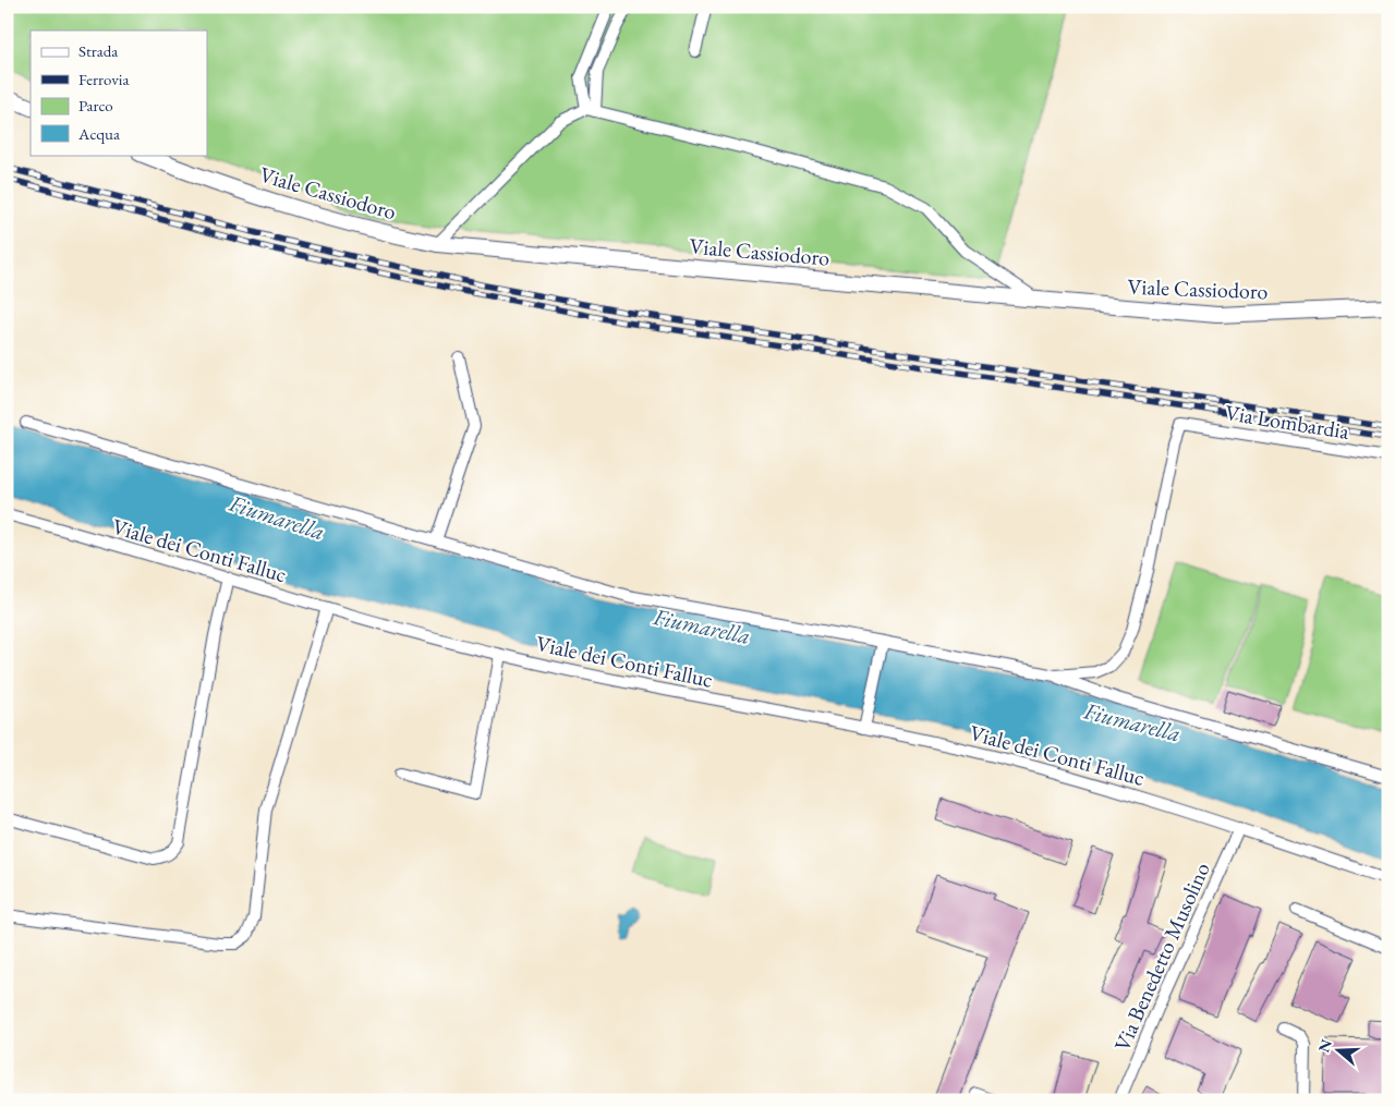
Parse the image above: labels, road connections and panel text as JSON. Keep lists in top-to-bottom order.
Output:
{
  "streets": {
    "main road": ["Viale Cassiodoro"],
    "street": ["Via Lombardia", "Viale dei Conti Falluc", "Via Benedetto Musolino"]
  },
  "crossings": [
    ["Viale dei Conti Falluc", "Via Benedetto Musolino"]
  ],
  "water": ["Fiumarella"],
  "legend": [
    "Strada",
    "Ferrovia",
    "Parco",
    "Acqua"
  ],
  "north": "left"
}
